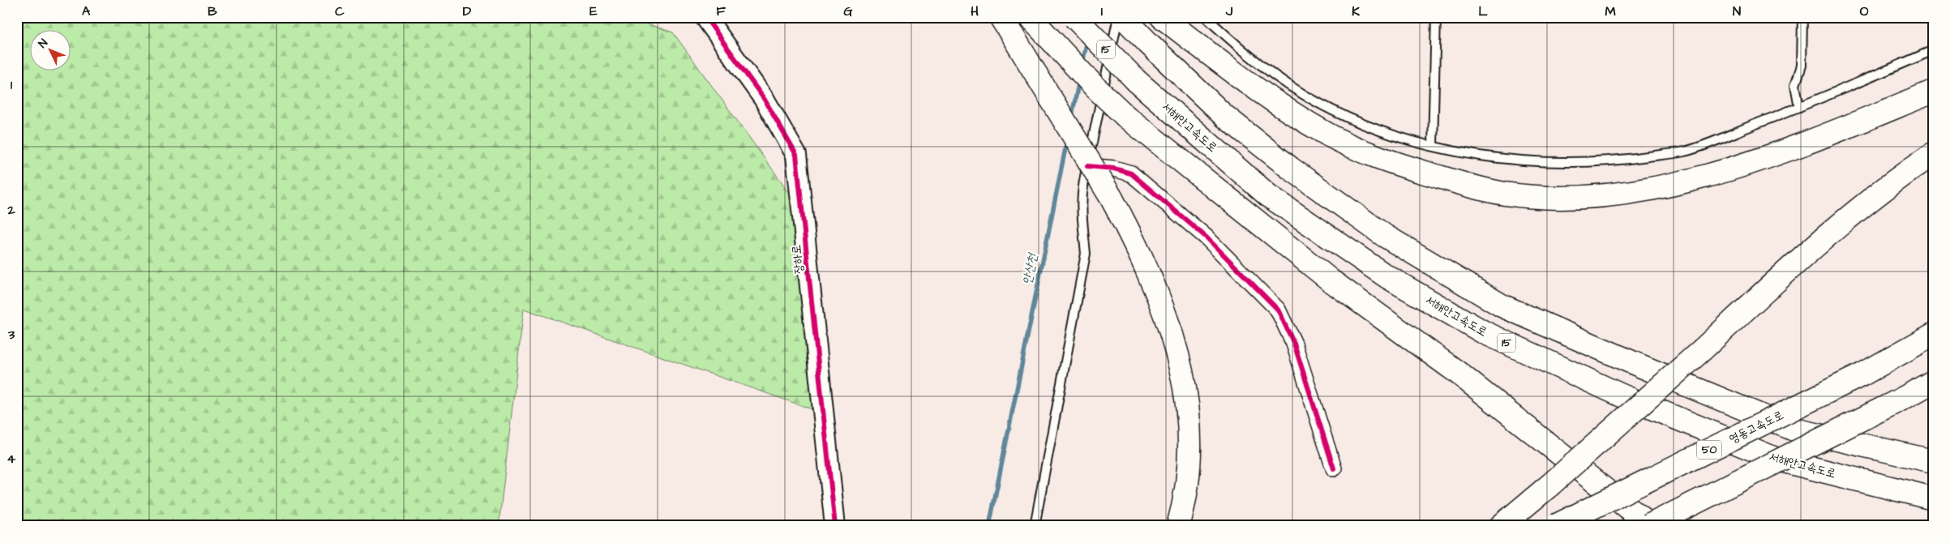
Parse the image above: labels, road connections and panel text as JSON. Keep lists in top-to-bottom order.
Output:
{
  "streets": {
    "highway": [
      "15",
      "서해안고속도로",
      "영동고속도로",
      "50"
    ],
    "street": ["장하로"]
  },
  "water": ["안산천"],
  "north": "top left",
  "grid": {
    "columns": [
      "A",
      "B",
      "C",
      "D",
      "E",
      "F",
      "G",
      "H",
      "I",
      "J",
      "K",
      "L",
      "M",
      "N",
      "O"
    ],
    "rows": [
      "1",
      "2",
      "3",
      "4"
    ]
  }
}
